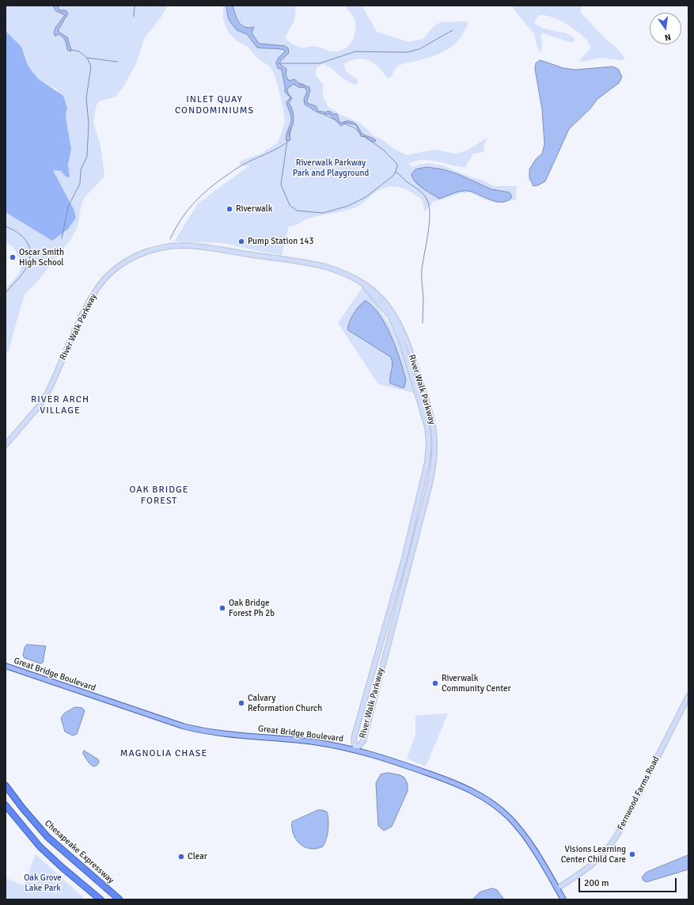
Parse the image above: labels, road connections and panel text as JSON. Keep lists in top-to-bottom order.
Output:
{
  "streets": {
    "highway": ["Chesapeake Expressway"],
    "main road": ["Great Bridge Boulevard"],
    "street": ["River Walk Parkway", "Fernwood Farms Road"]
  },
  "crossings": [
    ["River Walk Parkway", "Great Bridge Boulevard"],
    ["Great Bridge Boulevard", "Fernwood Farms Road"]
  ],
  "districts": [
    "INLET QUAY CONDOMINIUMS",
    "RIVER ARCH VILLAGE",
    "OAK BRIDGE FOREST",
    "MAGNOLIA CHASE"
  ],
  "parks": ["Riverwalk Parkway Park and Playground", "Oak Grove Lake Park"],
  "places": [
    "Riverwalk",
    "Pump Station 143",
    "Oscar Smith High School",
    "Oak Bridge Forest Ph 2b",
    "Riverwalk Community Center",
    "Calvary Reformation Church",
    "Visions Learning Center Child Care",
    "Clear"
  ],
  "scale_bar": "200 m",
  "north": "bottom"
}
